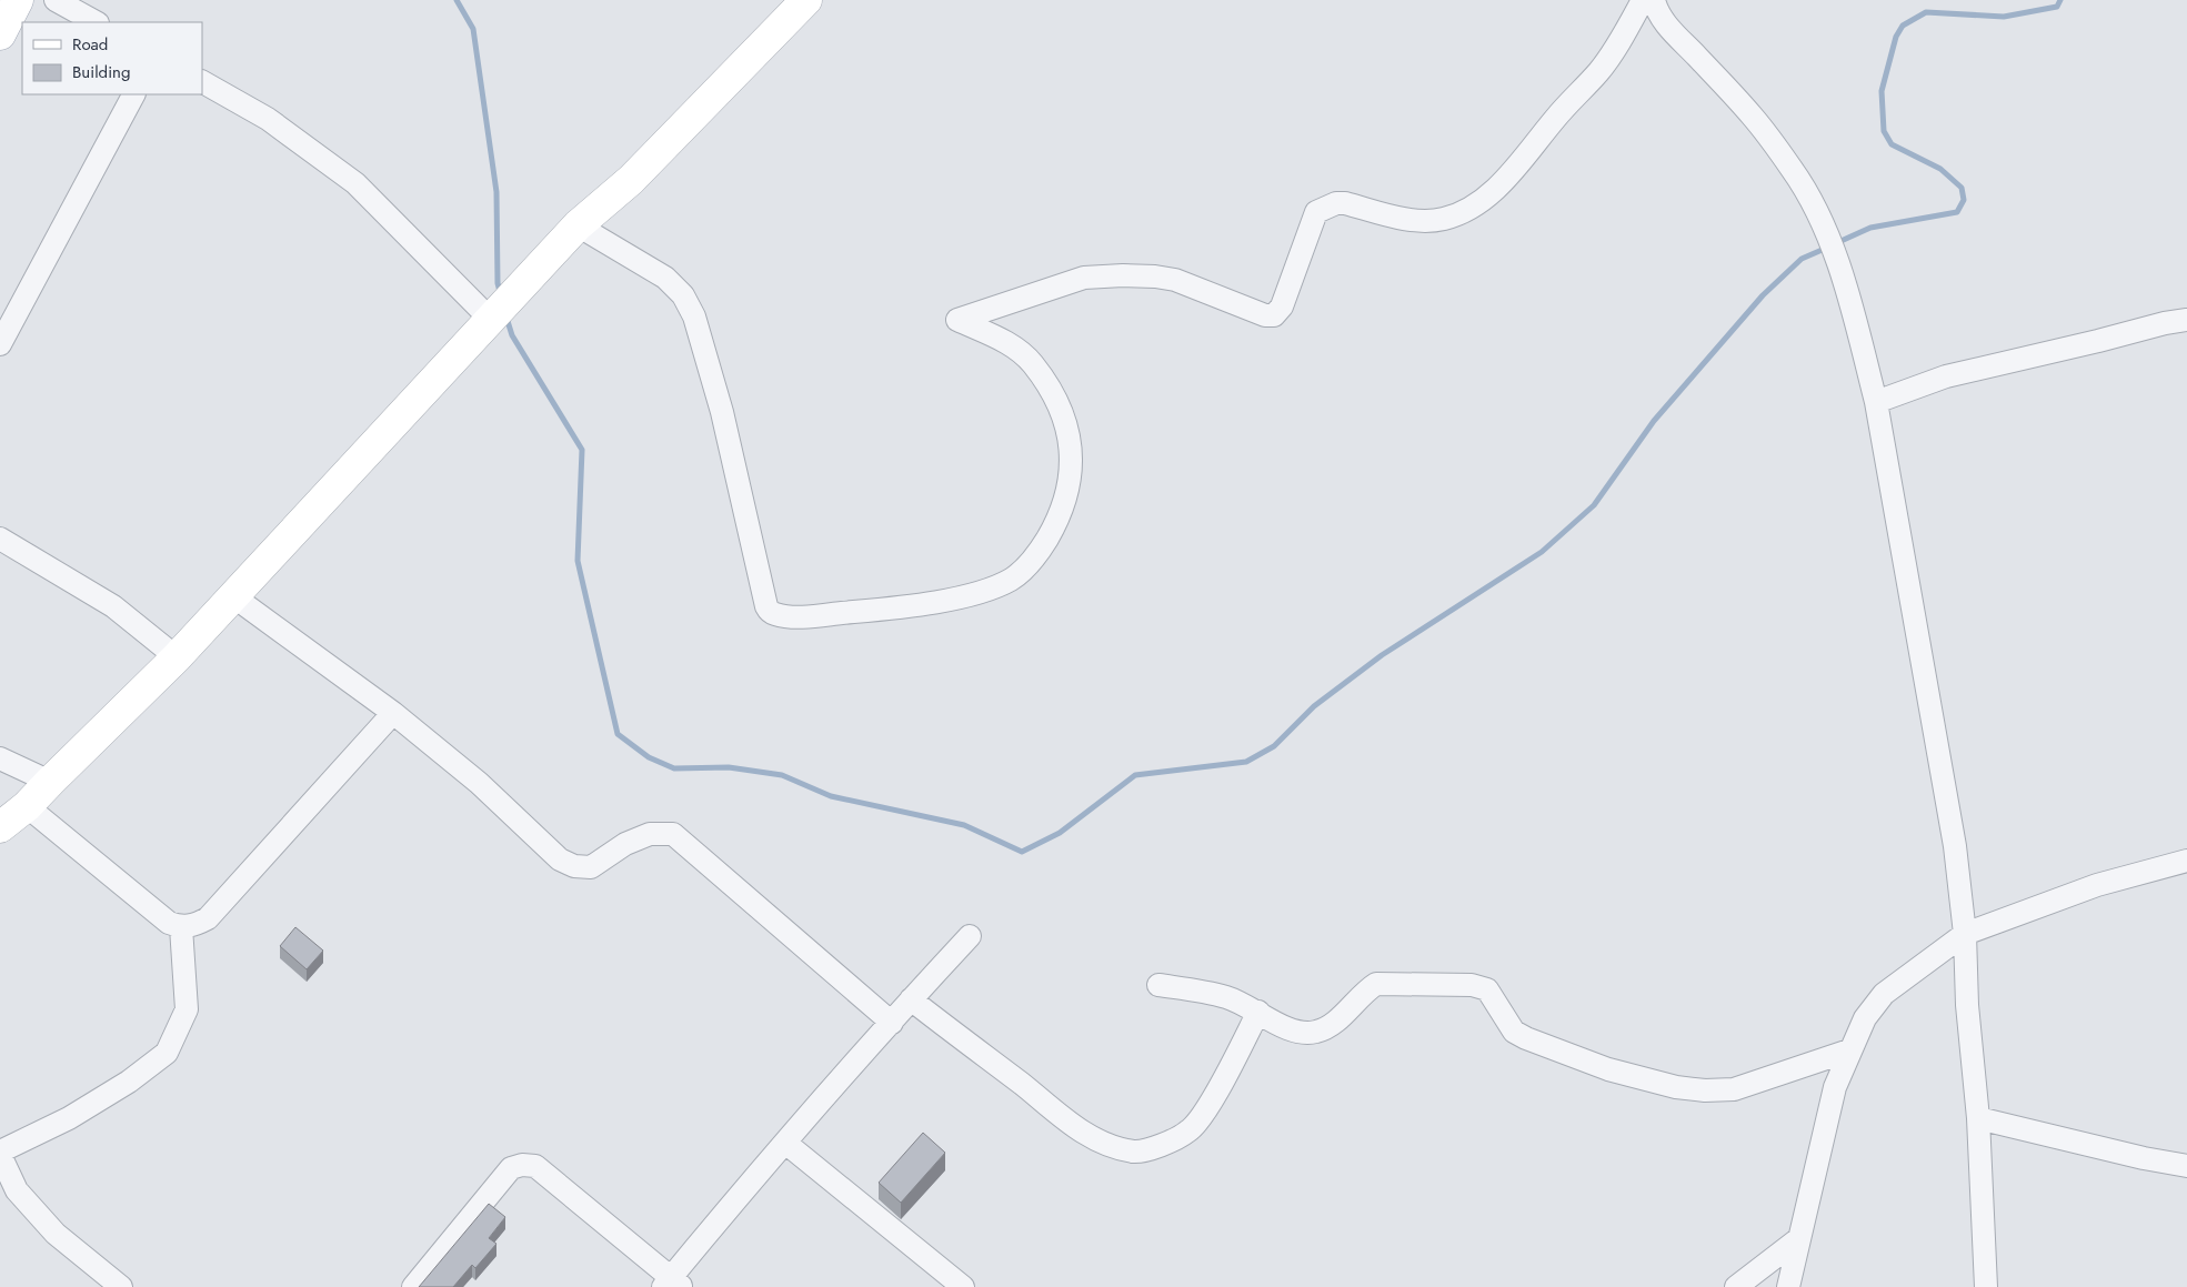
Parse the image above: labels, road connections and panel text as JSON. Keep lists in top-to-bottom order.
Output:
{
  "legend": ["Road", "Building"]
}
